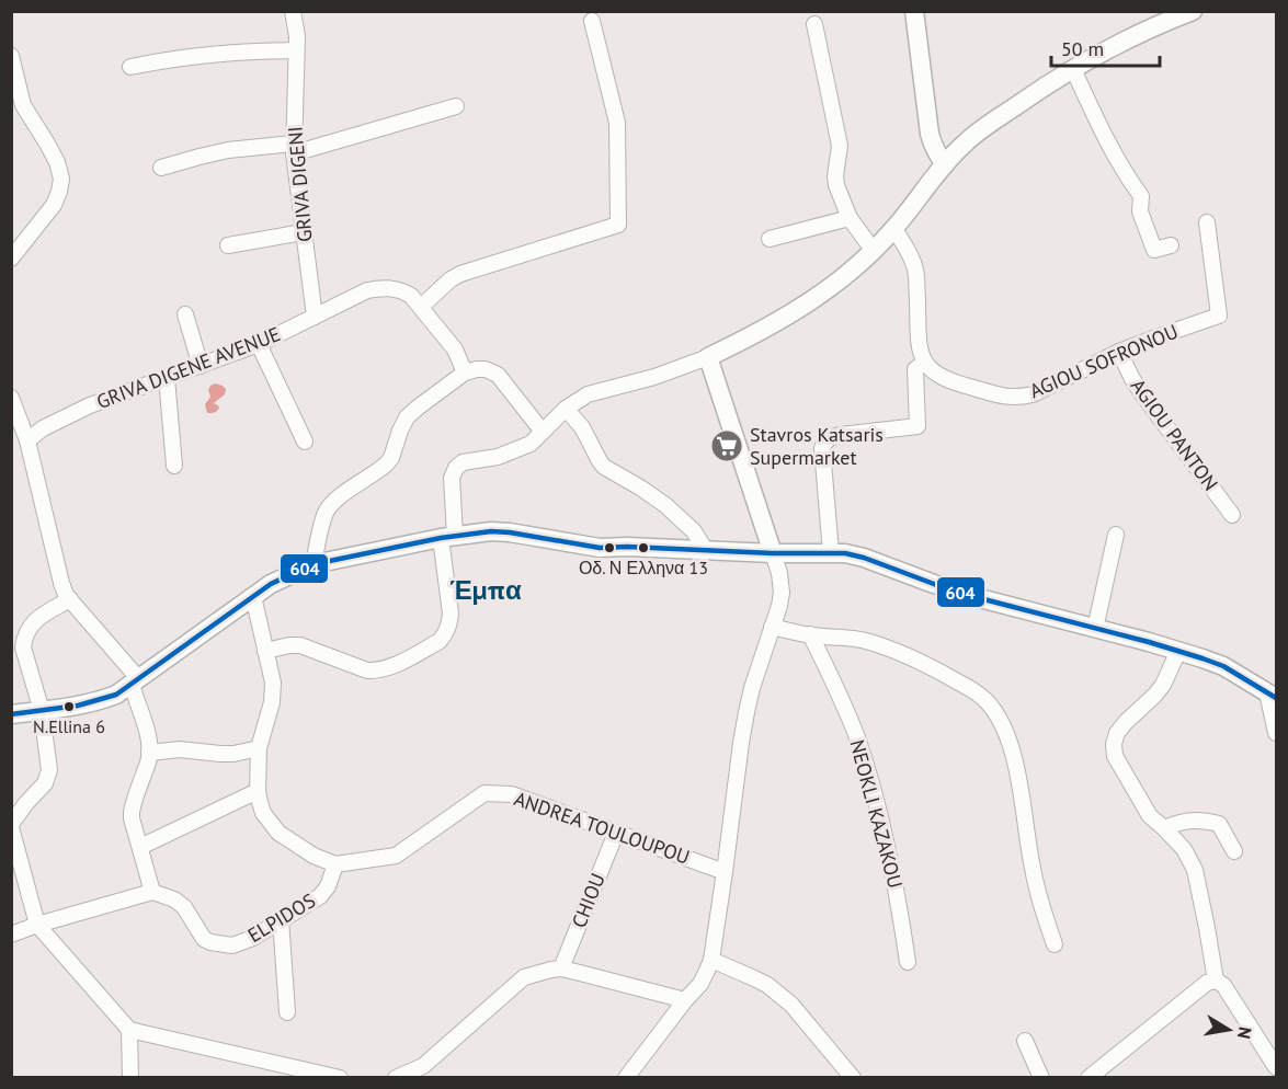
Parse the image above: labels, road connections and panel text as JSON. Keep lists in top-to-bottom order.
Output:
{
  "streets": {
    "street": [
      "GRIVA DIGENI",
      "AGIOU SOFRONOU",
      "GRIVA DIGENE AVENUE",
      "AGIOU PANTON",
      "NEOKLI KAZAKOU",
      "ANDREA TOULOUPOU",
      "CHIOU",
      "ELPIDOS"
    ]
  },
  "crossings": [
    ["GRIVA DIGENI", "GRIVA DIGENE AVENUE"],
    ["AGIOU SOFRONOU", "AGIOU PANTON"],
    ["ANDREA TOULOUPOU", "CHIOU"],
    ["ANDREA TOULOUPOU", "ELPIDOS"]
  ],
  "districts": ["Έμπα"],
  "places": {
    "supermarket": ["Stavros Katsaris Supermarket"],
    "other": ["Οδ. Ν Ελληνα 13", "N.Ellina 6"]
  },
  "lines": ["transit line 604"],
  "scale_bar": "50 m",
  "north": "right"
}
